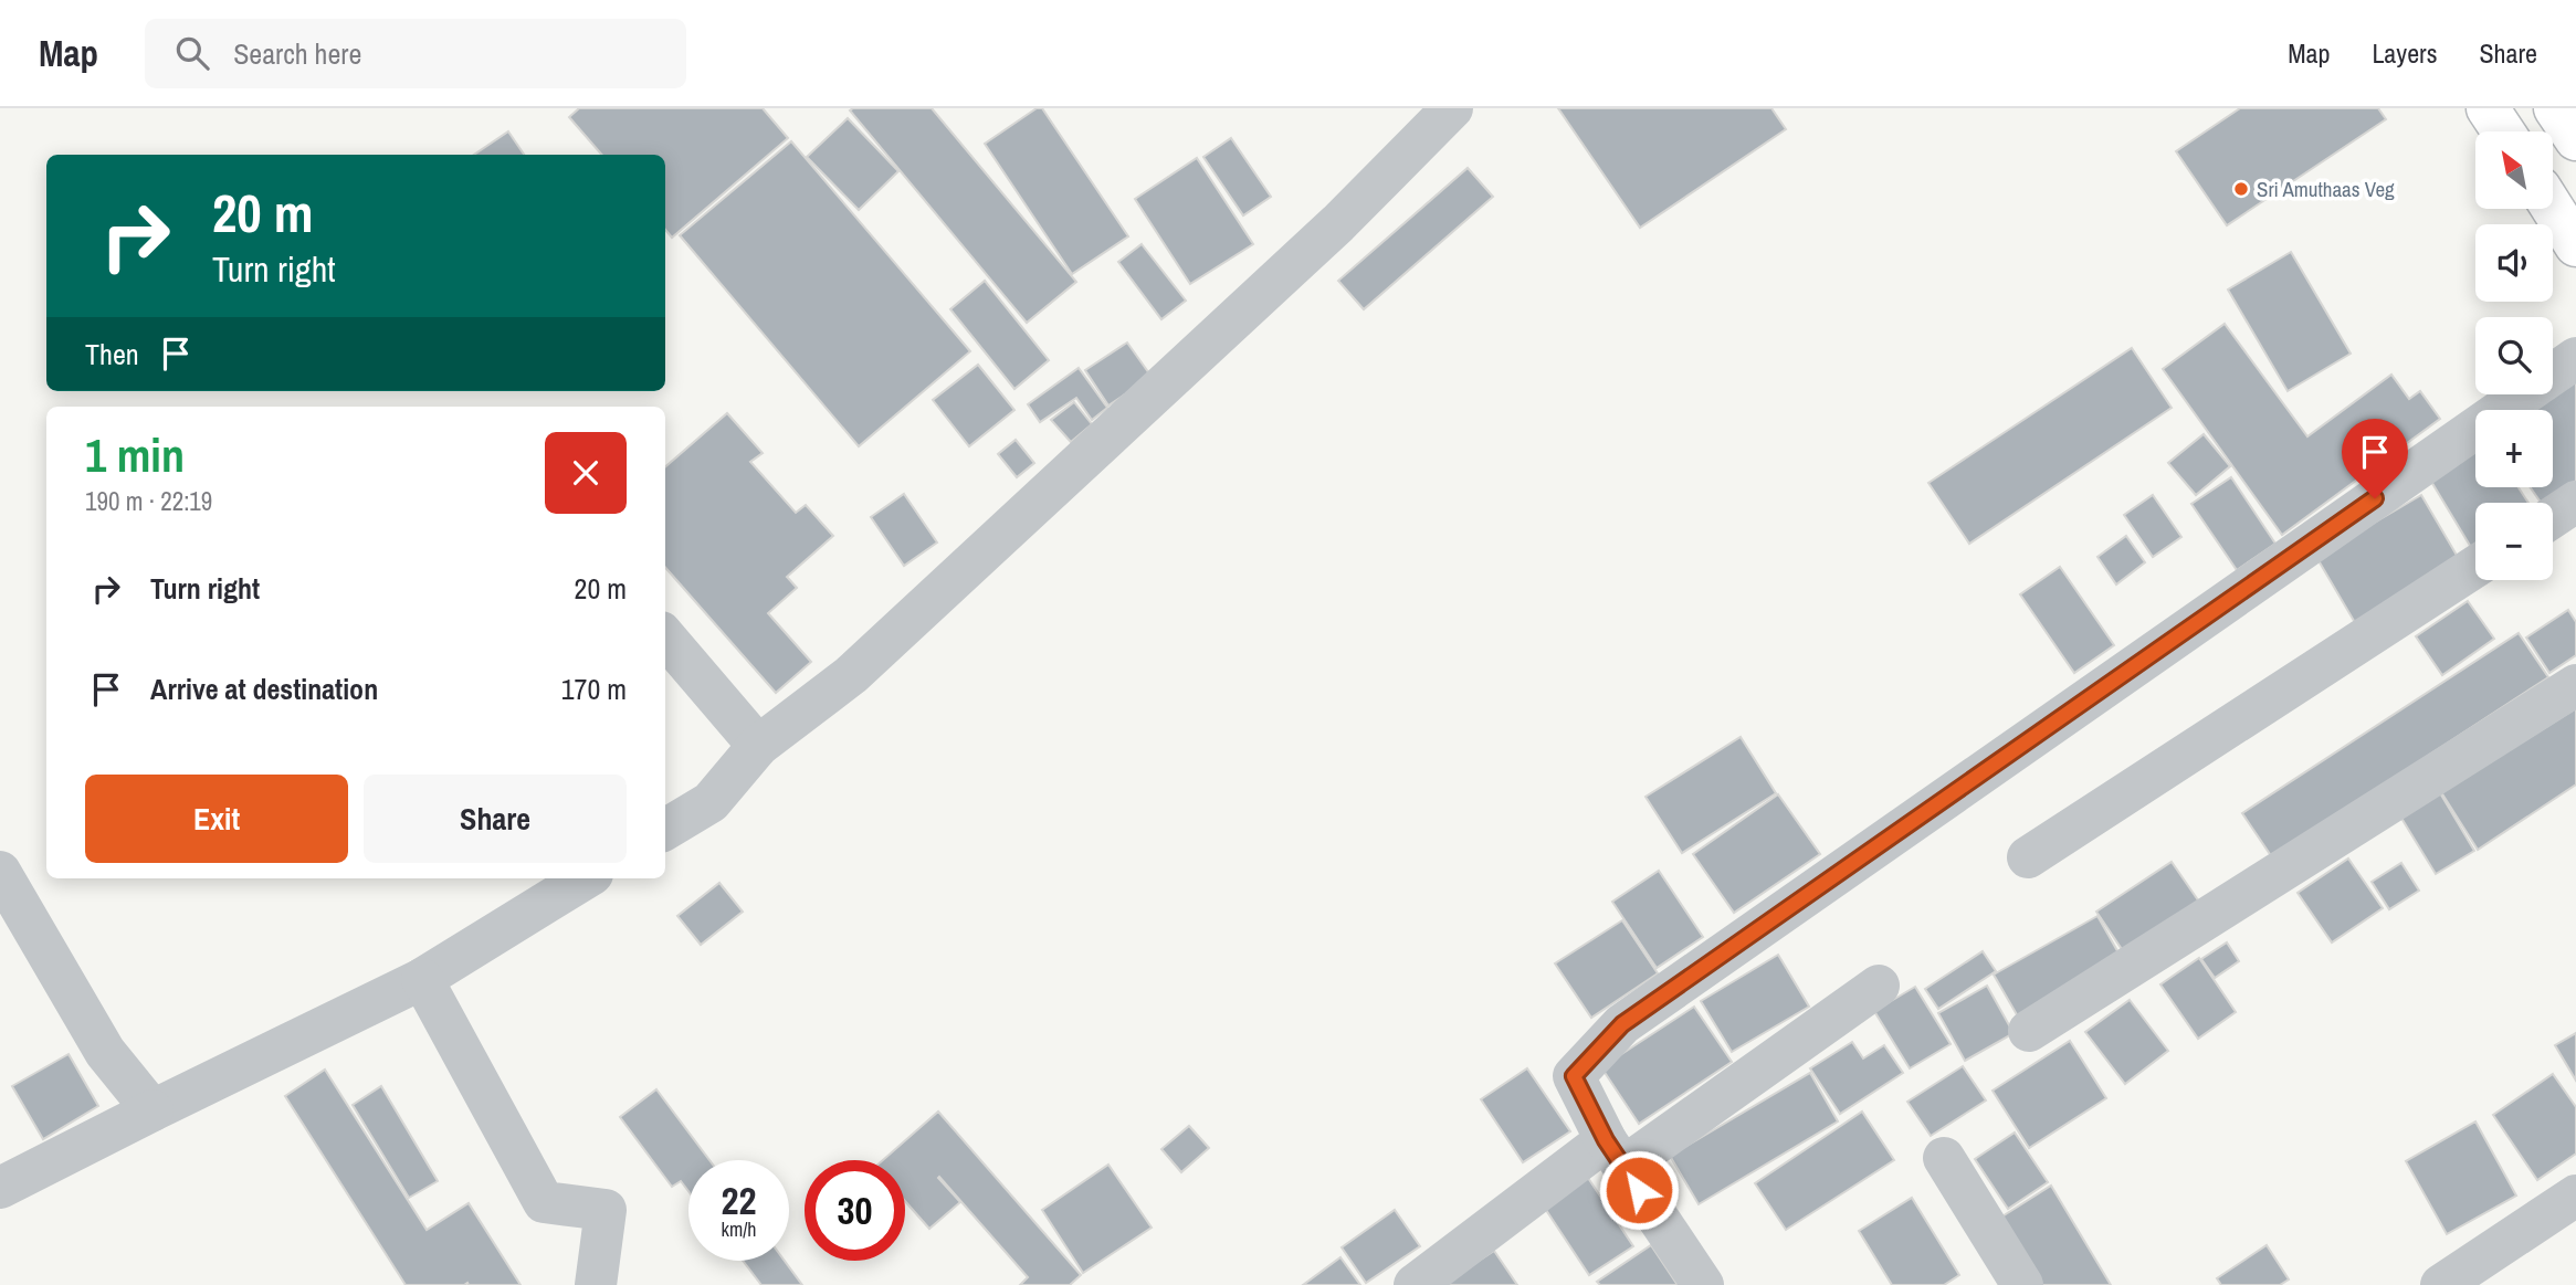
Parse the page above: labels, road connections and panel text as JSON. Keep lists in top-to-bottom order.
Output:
{
  "places": ["Sri Amuthaas Veg"],
  "north": "top left",
  "page": {
    "header": "Map",
    "search": "Search here",
    "nav": ["Map", "Layers", "Share"],
    "map_buttons": ["+", "−"],
    "turn": ["20 m", "Turn right"],
    "then": "Then",
    "heading": ["1 min", "190 m · 22:19"],
    "list": [
      {
        "name": "Turn right",
        "value": "20 m"
      },
      {
        "name": "Arrive at destination",
        "value": "170 m"
      }
    ],
    "buttons": ["Exit", "Share"],
    "speed": "22 km/h",
    "limit": "30"
  }
}
